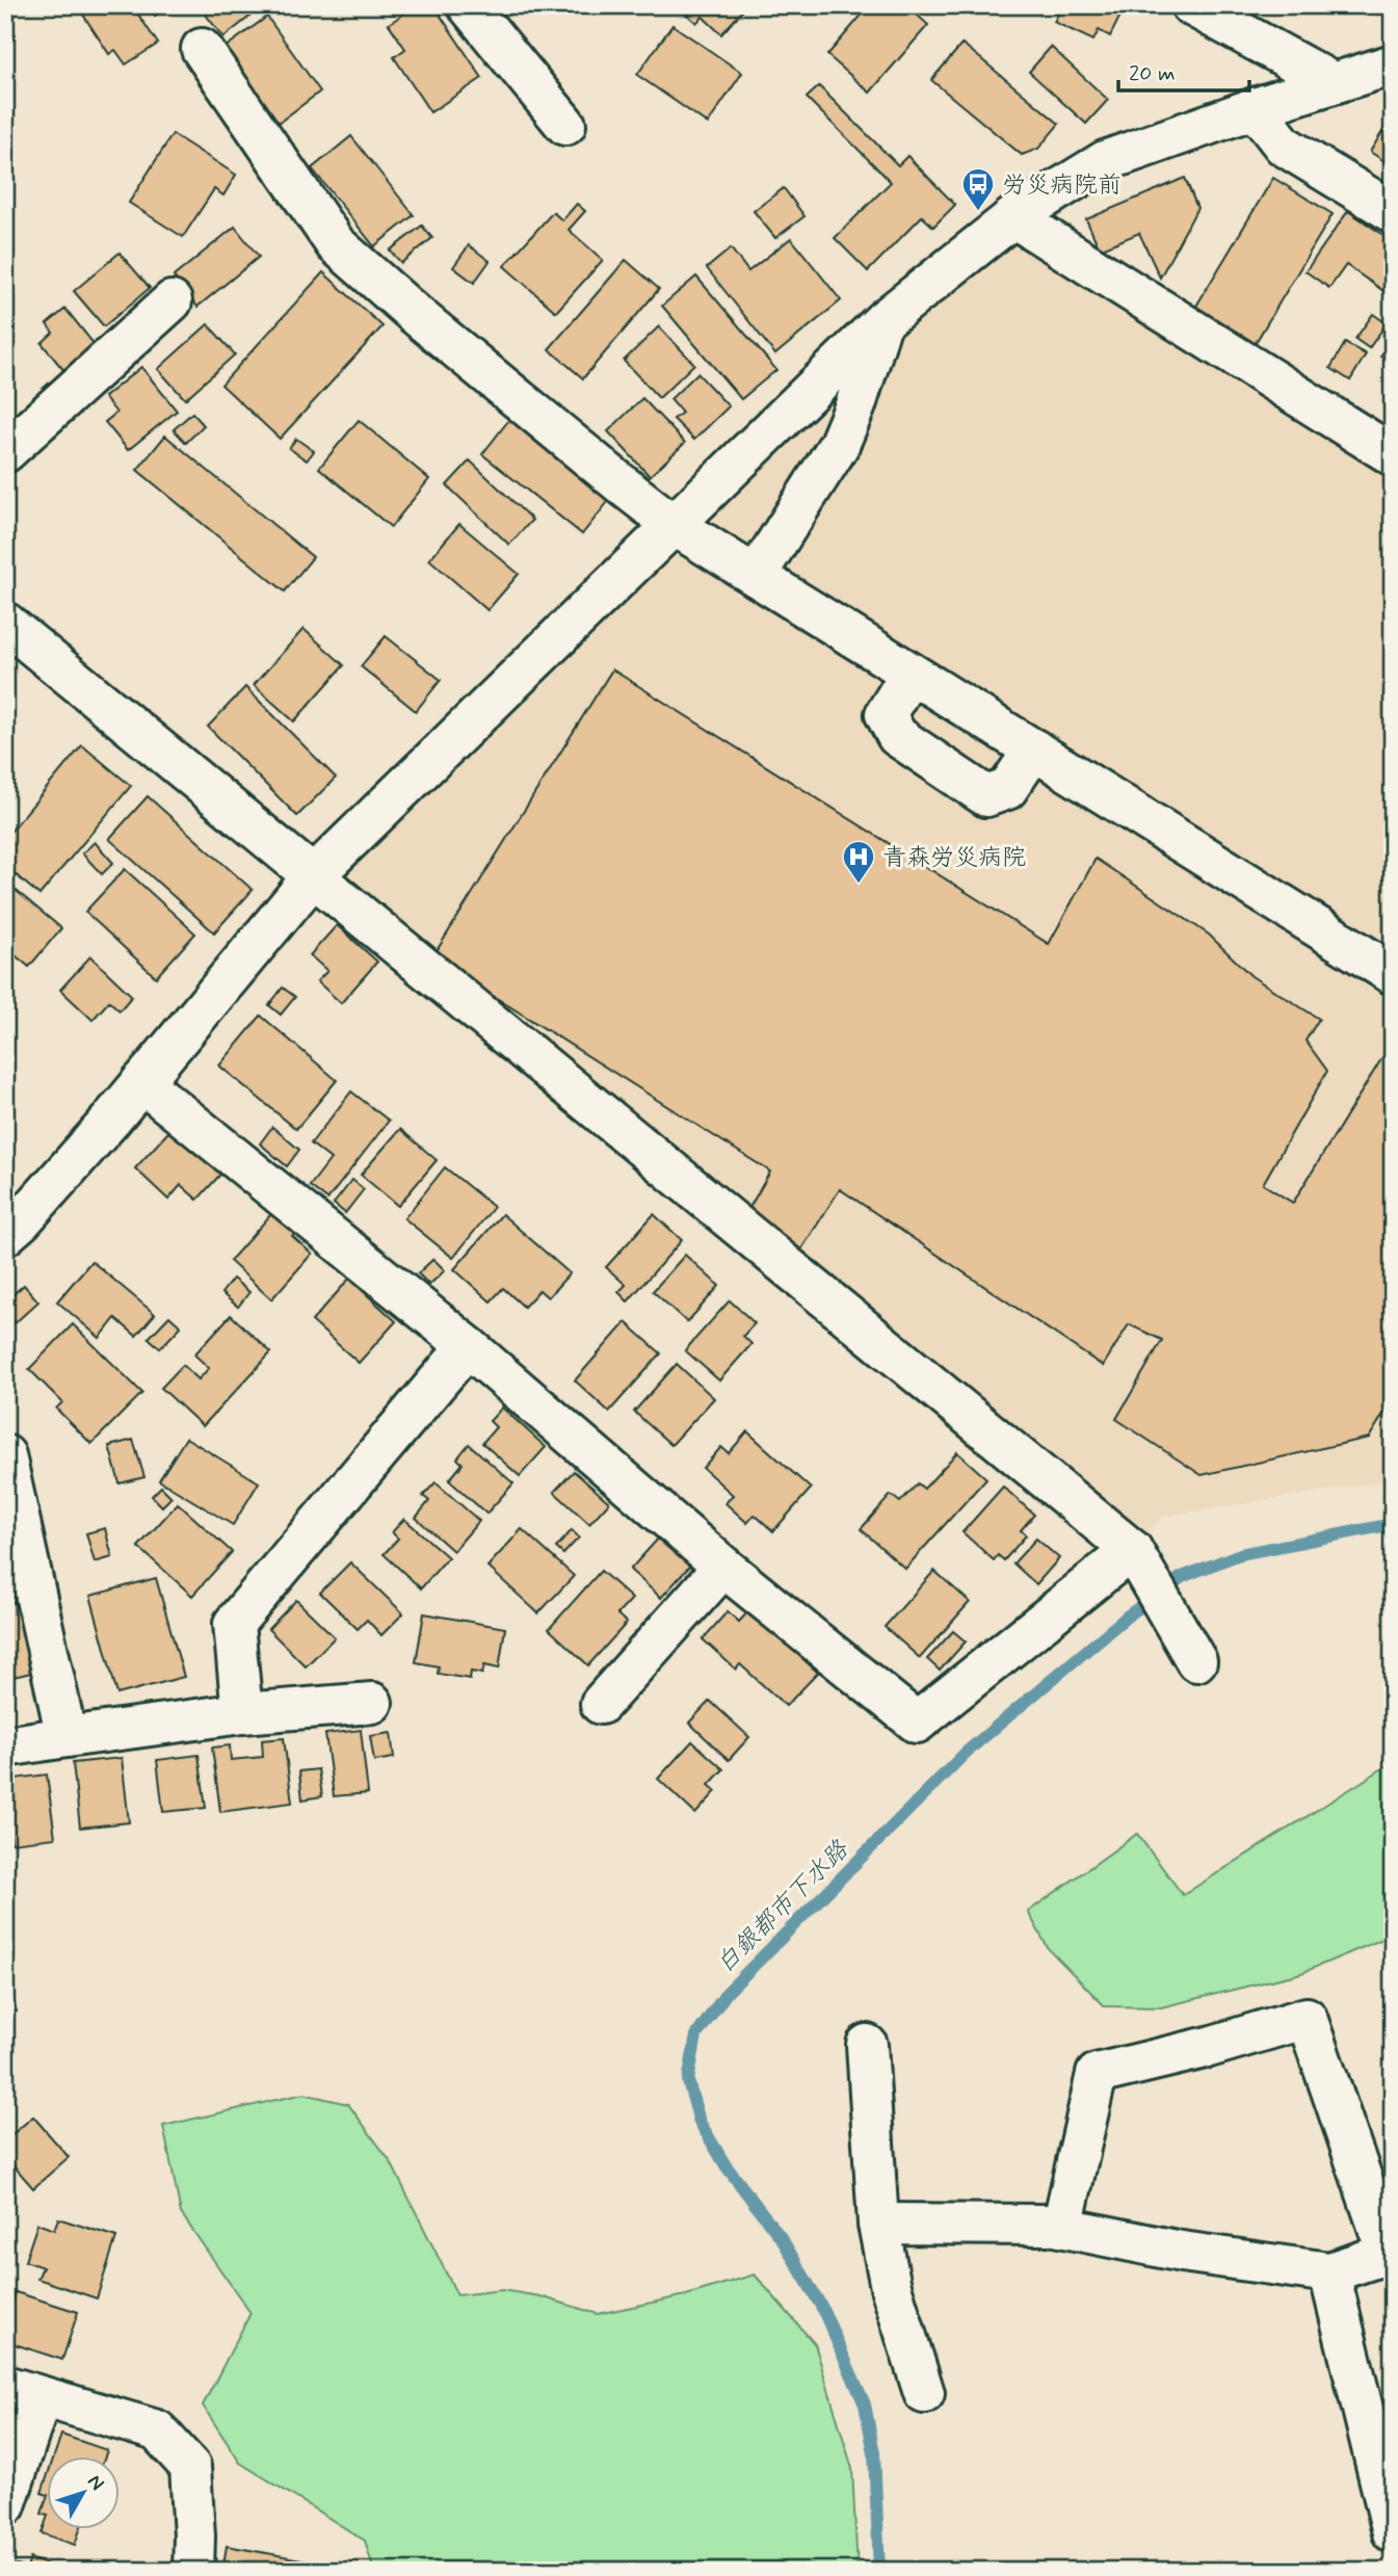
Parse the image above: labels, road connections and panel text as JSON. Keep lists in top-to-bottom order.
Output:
{
  "water": ["白銀都市下水路"],
  "places": {
    "bus stop": ["労災病院前"],
    "hospital": ["青森労災病院"]
  },
  "scale_bar": "20 m",
  "north": "top right"
}
